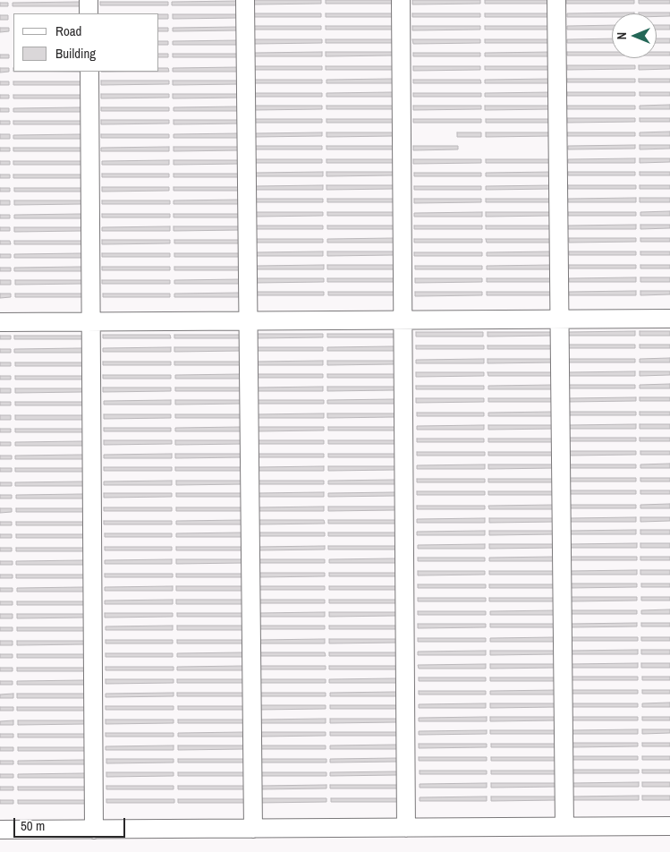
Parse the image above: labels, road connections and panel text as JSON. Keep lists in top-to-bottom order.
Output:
{
  "legend": ["Road", "Building"],
  "scale_bar": "50 m",
  "north": "left"
}
